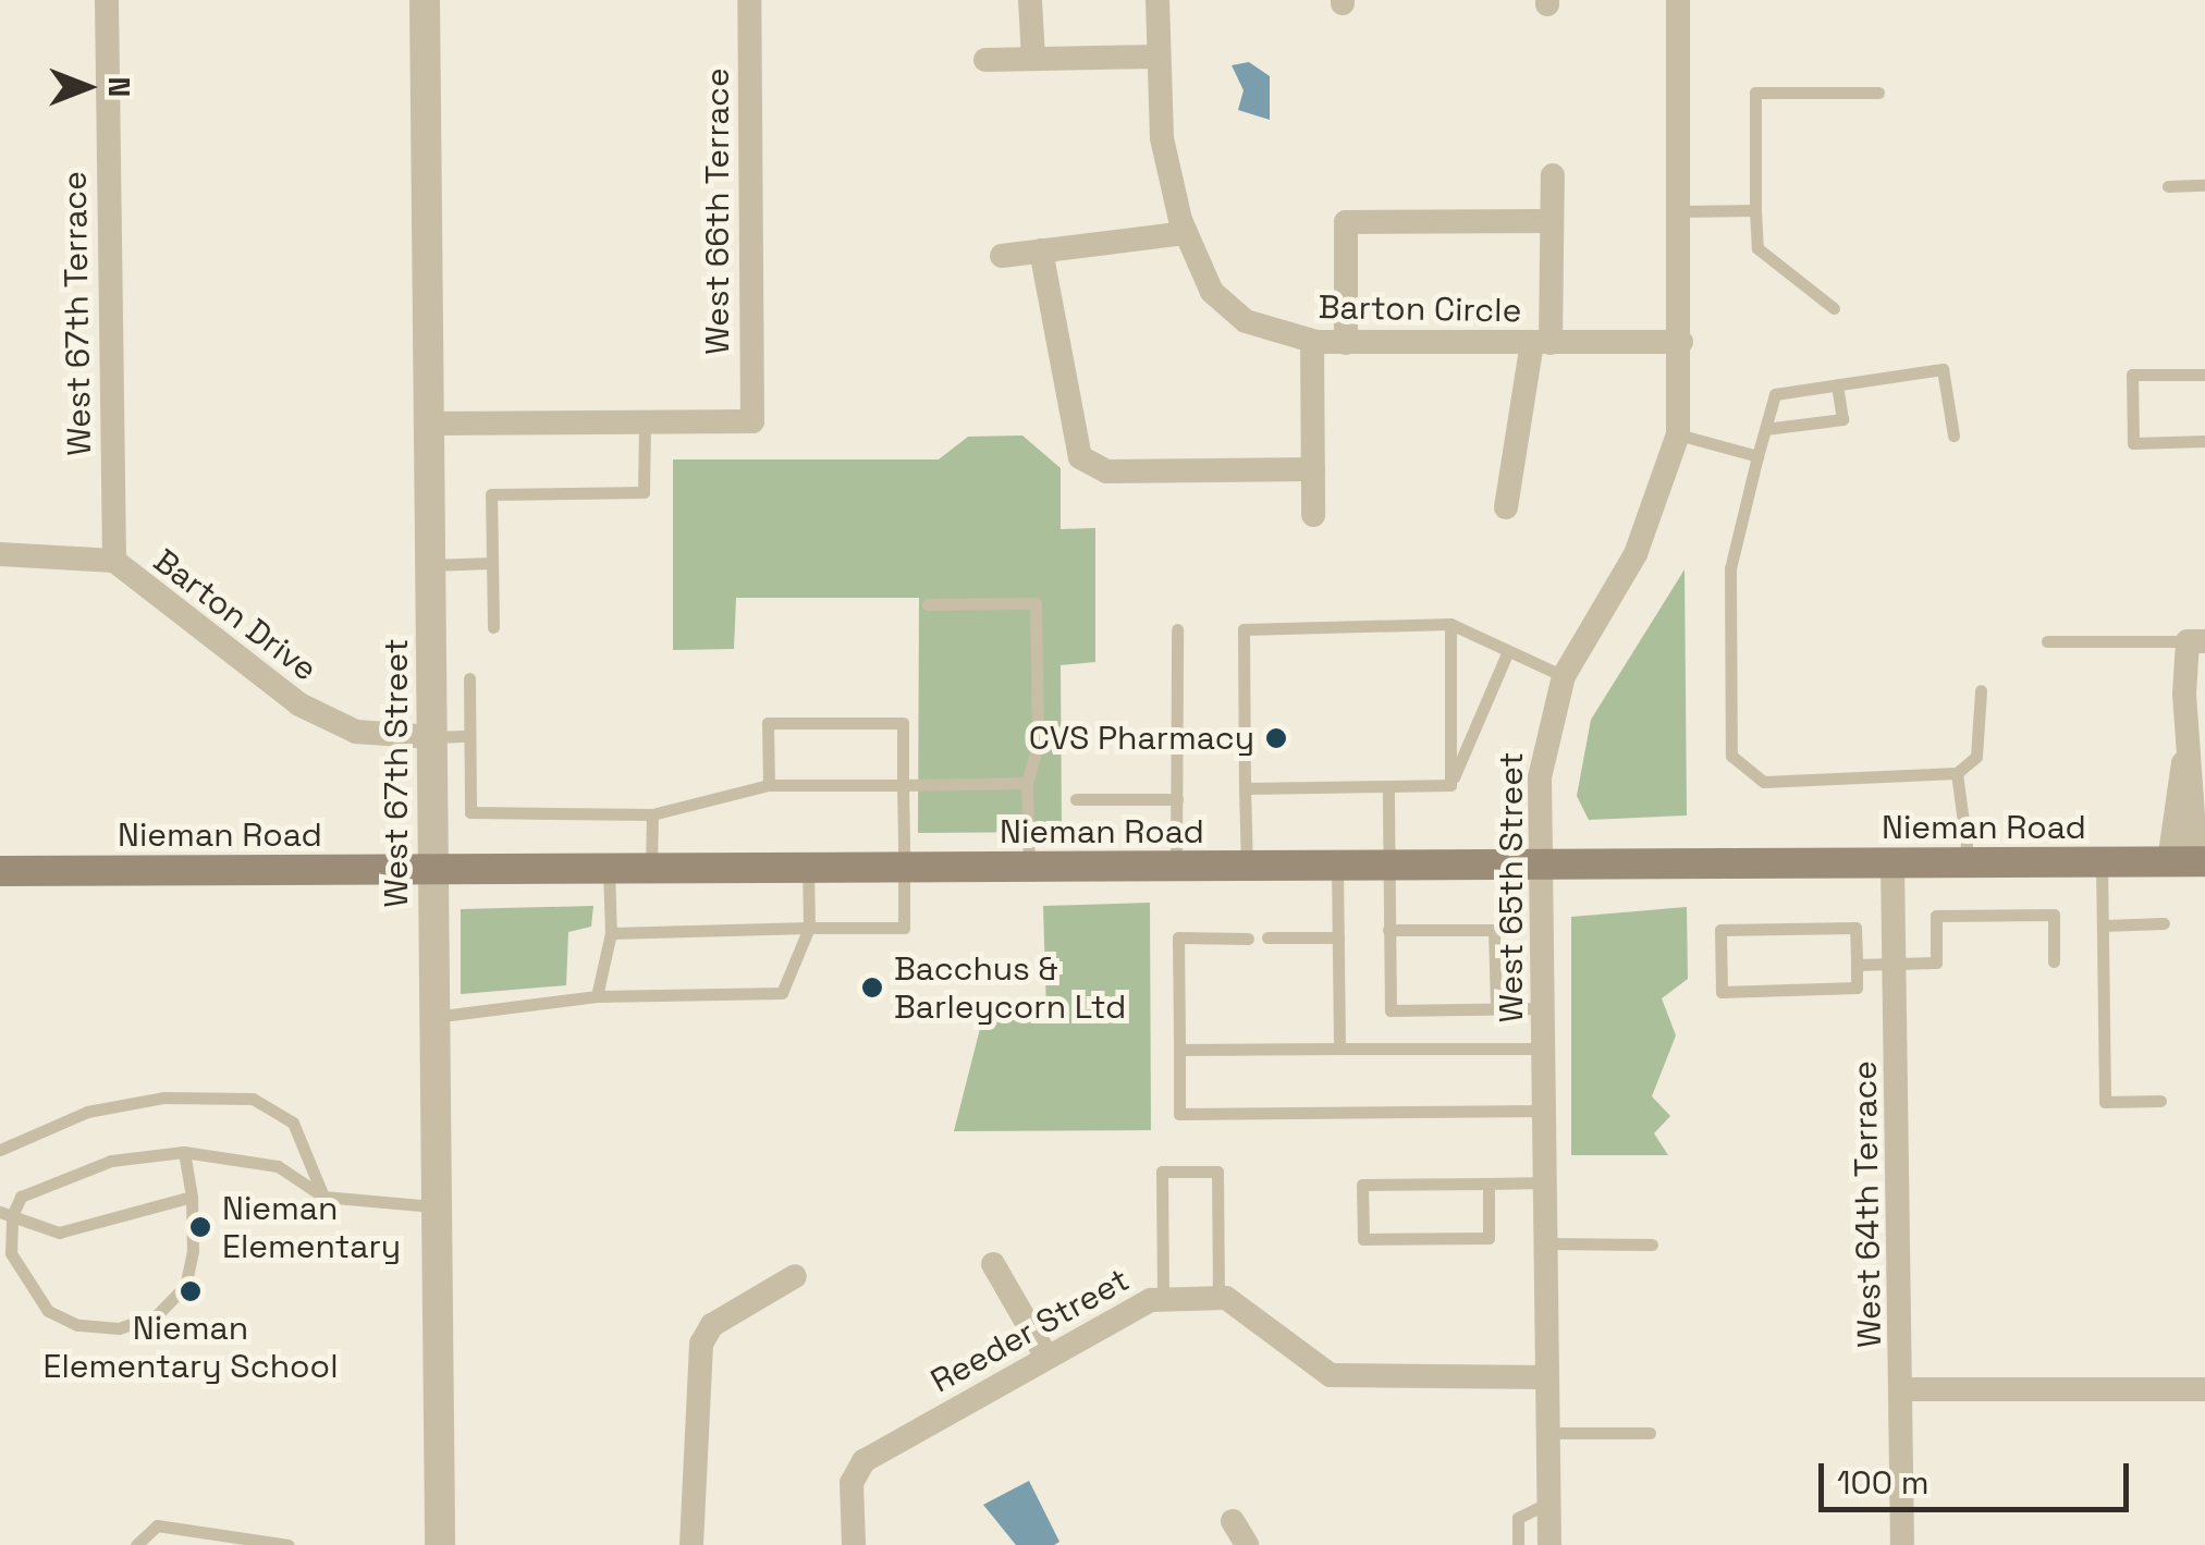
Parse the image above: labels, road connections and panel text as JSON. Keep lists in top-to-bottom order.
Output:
{
  "streets": {
    "main road": ["Nieman Road"],
    "street": [
      "West 66th Terrace",
      "Barton Circle",
      "West 67th Terrace",
      "Barton Drive",
      "West 67th Street",
      "West 65th Street",
      "West 64th Terrace",
      "Reeder Street"
    ]
  },
  "crossings": [
    ["Barton Circle", "West 65th Street"],
    ["West 67th Terrace", "Barton Drive"],
    ["Barton Drive", "West 67th Street"],
    ["West 67th Street", "Nieman Road"],
    ["Nieman Road", "West 65th Street"],
    ["Nieman Road", "West 64th Terrace"]
  ],
  "places": [
    "CVS Pharmacy",
    "Bacchus & Barleycorn Ltd",
    "Nieman Elementary",
    "Nieman Elementary School"
  ],
  "scale_bar": "100 m",
  "north": "right"
}
